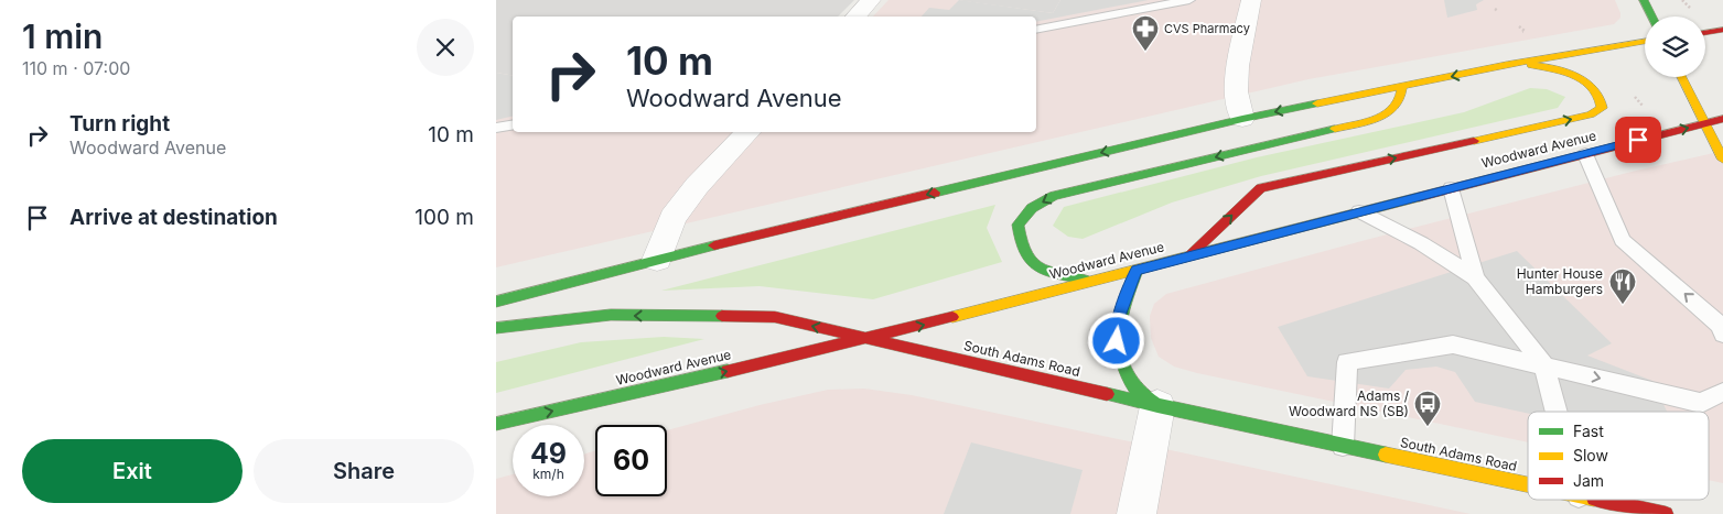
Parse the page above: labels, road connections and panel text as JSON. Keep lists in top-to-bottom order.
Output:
{
  "streets": {
    "main road": ["Woodward Avenue", "South Adams Road"]
  },
  "crossings": [
    ["Woodward Avenue", "South Adams Road"]
  ],
  "one_way": ["Woodward Avenue"],
  "places": {
    "pharmacy": ["CVS Pharmacy"],
    "restaurant": ["Hunter House Hamburgers"],
    "bus stop": ["Adams / Woodward NS (SB)"]
  },
  "legend": ["Fast", "Slow", "Jam"],
  "page": {
    "heading": ["1 min", "110 m · 07:00"],
    "turn": ["10 m", "Woodward Avenue"],
    "list": [
      {
        "name": "Turn right",
        "note": "Woodward Avenue",
        "value": "10 m"
      },
      {
        "name": "Arrive at destination",
        "value": "100 m"
      }
    ],
    "speed": "49 km/h",
    "limit": "60",
    "buttons": ["Exit", "Share"]
  }
}
